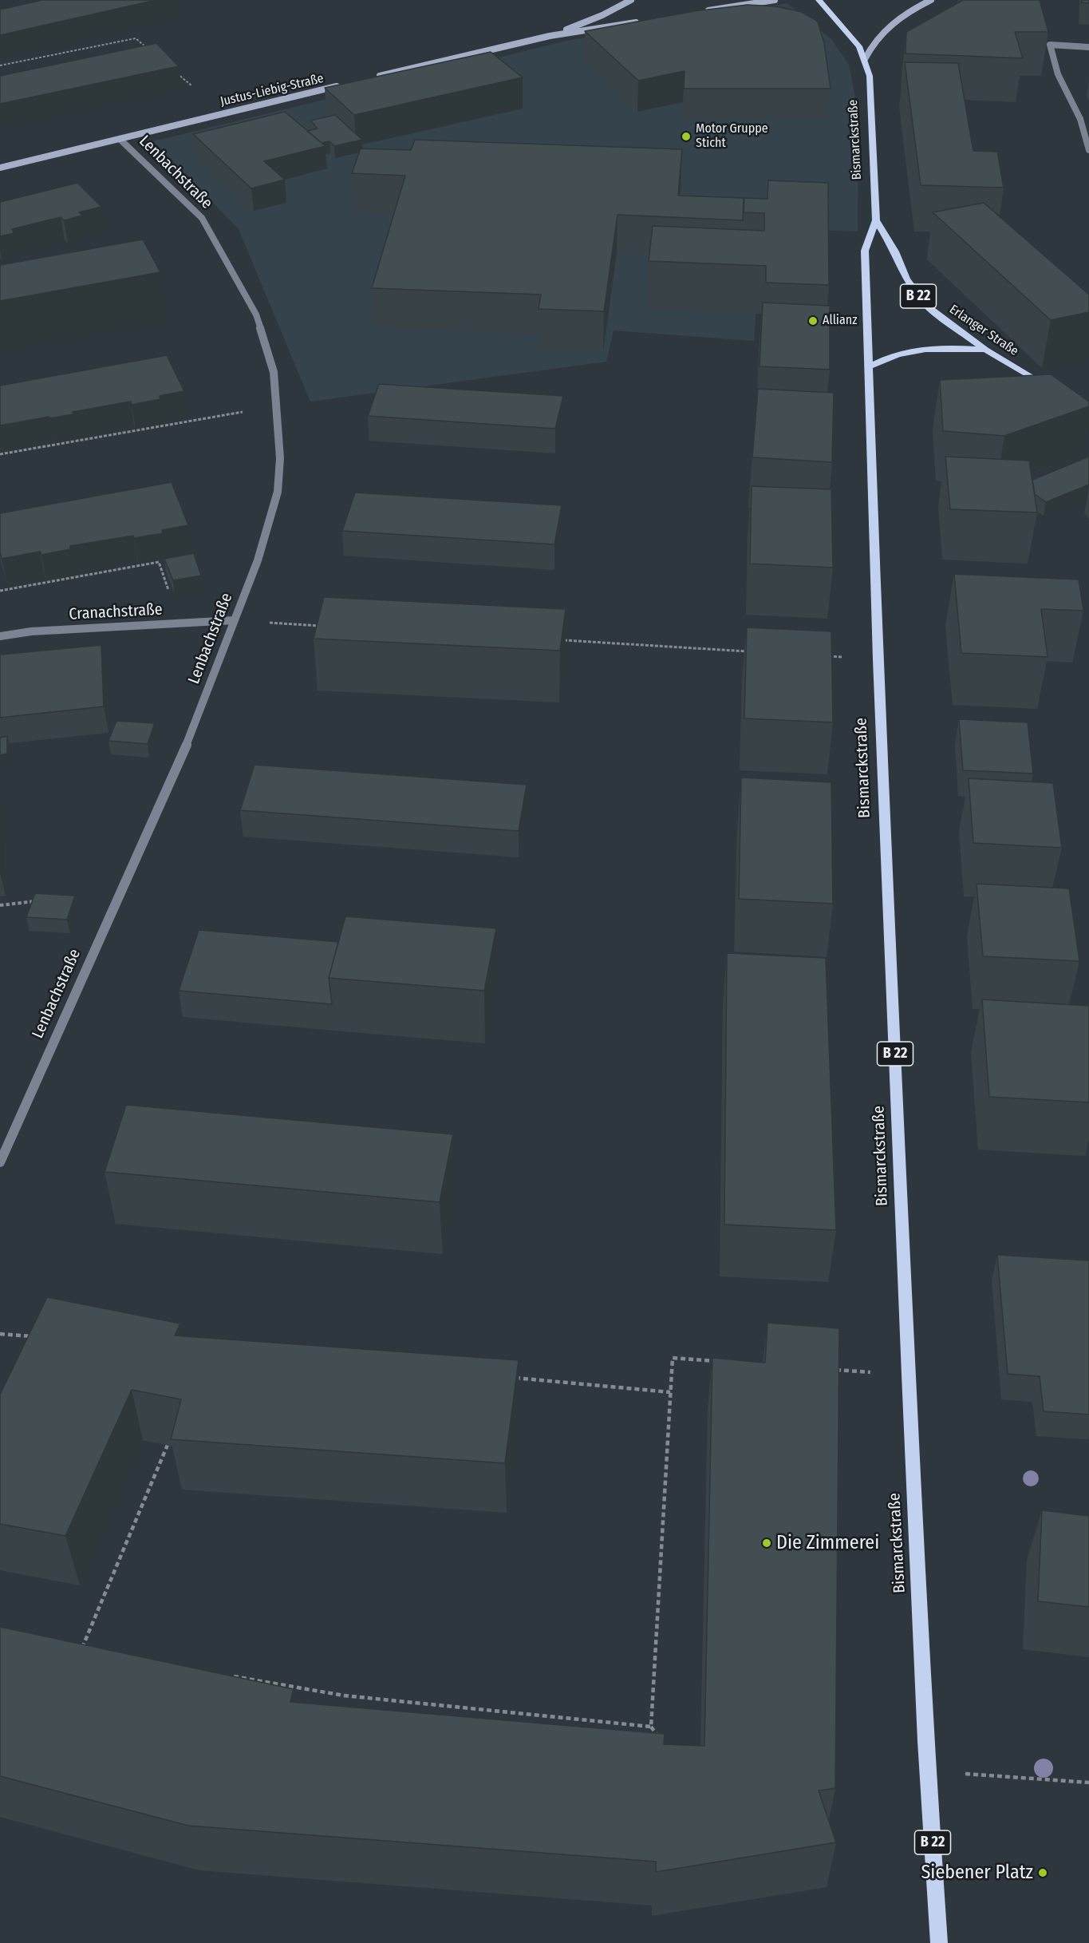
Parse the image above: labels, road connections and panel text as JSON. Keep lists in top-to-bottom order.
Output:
{
  "streets": {
    "main road": [
      "Justus-Liebig-Straße",
      "Bismarckstraße",
      "B 22",
      "Erlanger Straße"
    ],
    "street": ["Lenbachstraße", "Cranachstraße"]
  },
  "crossings": [
    ["Justus-Liebig-Straße", "Lenbachstraße"],
    ["Bismarckstraße", "B 22"],
    ["Bismarckstraße", "Erlanger Straße"],
    ["Lenbachstraße", "Cranachstraße"],
    ["B 22", "Erlanger Straße"]
  ],
  "places": [
    "Motor Gruppe Sticht",
    "Allianz",
    "Die Zimmerei",
    "Siebener Platz"
  ]
}
